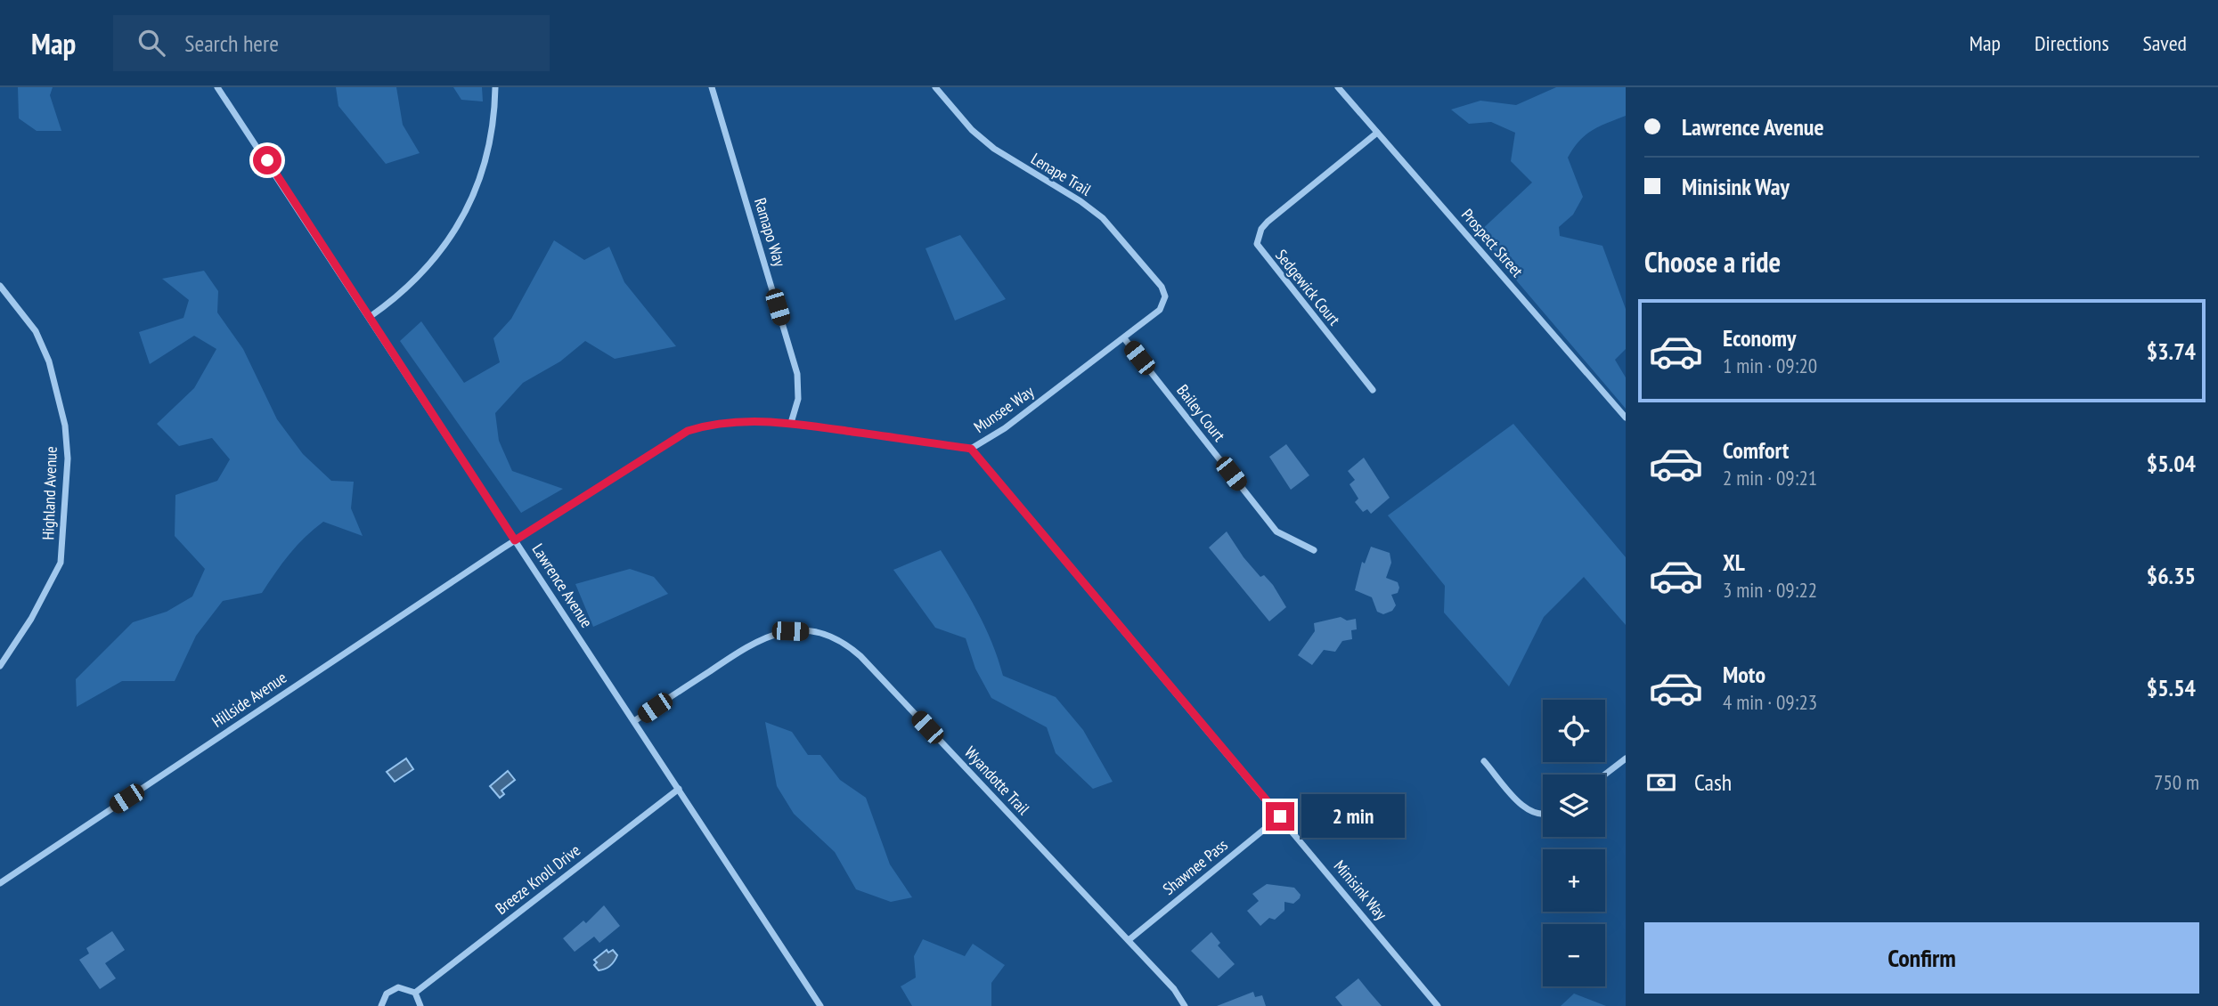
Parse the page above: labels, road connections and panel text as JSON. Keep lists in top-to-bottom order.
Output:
{
  "streets": {
    "street": [
      "Lenape Trail",
      "Ramapo Way",
      "Prospect Street",
      "Sedgewick Court",
      "Munsee Way",
      "Bailey Court",
      "Highland Avenue",
      "Lawrence Avenue",
      "Hillside Avenue",
      "Wyandotte Trail",
      "Shawnee Pass",
      "Breeze Knoll Drive",
      "Minisink Way"
    ]
  },
  "crossings": [
    ["Lenape Trail", "Munsee Way"],
    ["Ramapo Way", "Munsee Way"],
    ["Prospect Street", "Sedgewick Court"],
    ["Munsee Way", "Bailey Court"],
    ["Munsee Way", "Lawrence Avenue"],
    ["Munsee Way", "Hillside Avenue"],
    ["Munsee Way", "Minisink Way"],
    ["Lawrence Avenue", "Hillside Avenue"],
    ["Lawrence Avenue", "Wyandotte Trail"],
    ["Lawrence Avenue", "Breeze Knoll Drive"],
    ["Wyandotte Trail", "Shawnee Pass"],
    ["Shawnee Pass", "Minisink Way"]
  ],
  "page": {
    "header": "Map",
    "search": "Search here",
    "nav": ["Map", "Directions", "Saved"],
    "banner": ["Lawrence Avenue", "Minisink Way"],
    "heading": "Choose a ride",
    "list": [
      {
        "name": "Economy",
        "note": "1 min · 09:20",
        "value": "$3.74"
      },
      {
        "name": "Comfort",
        "note": "2 min · 09:21",
        "value": "$5.04"
      },
      {
        "name": "XL",
        "note": "3 min · 09:22",
        "value": "$6.35"
      },
      {
        "name": "Moto",
        "note": "4 min · 09:23",
        "value": "$5.54"
      }
    ],
    "map_buttons": ["+", "−"],
    "pay": ["Cash", "750 m"],
    "bubble": "2 min",
    "buttons": "Confirm"
  }
}
